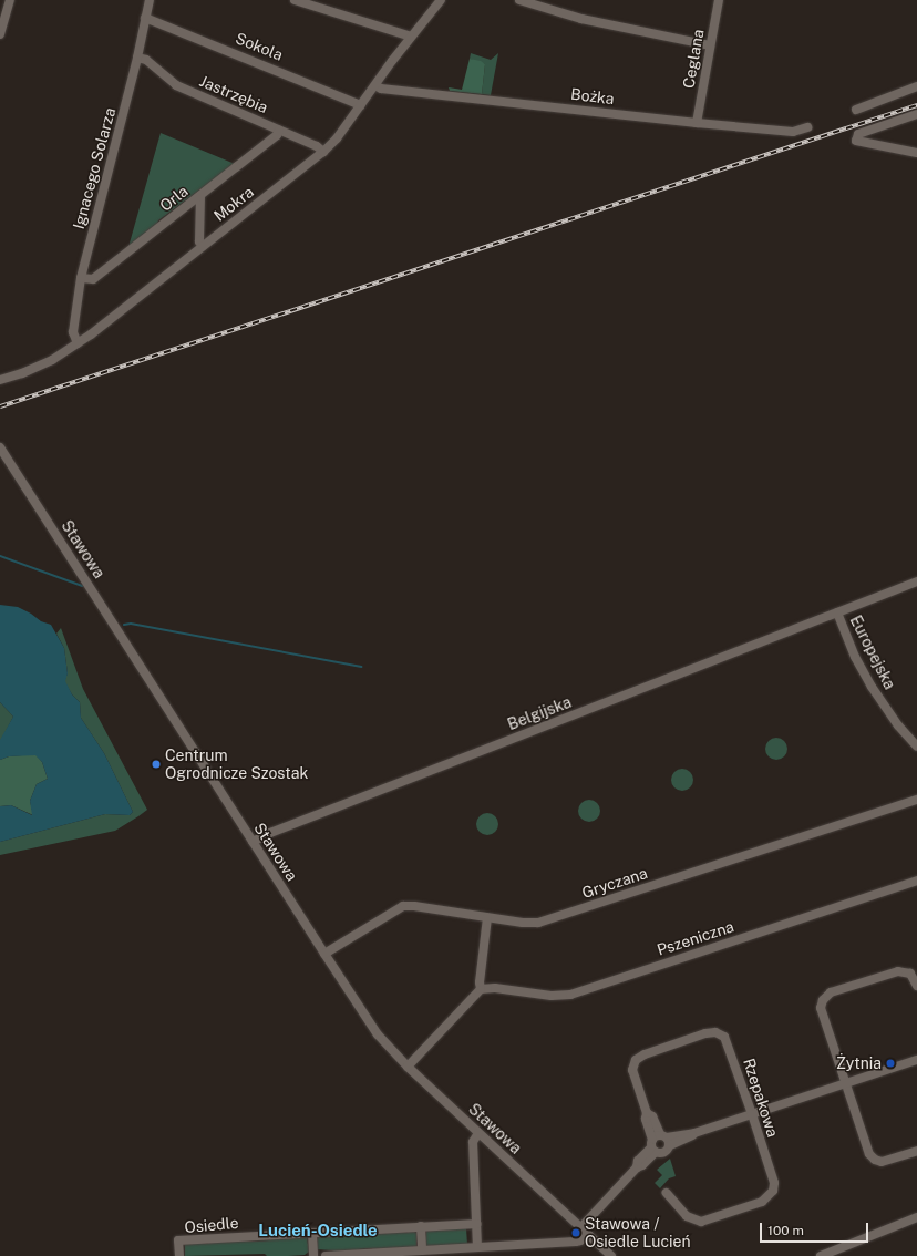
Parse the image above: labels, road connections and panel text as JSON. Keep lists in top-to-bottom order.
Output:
{
  "streets": {
    "street": [
      "Sokola",
      "Ceglana",
      "Jastrzębia",
      "Bożka",
      "Ignacego Solarza",
      "Orla",
      "Mokra",
      "Stawowa",
      "Europejska",
      "Belgijska",
      "Gryczana",
      "Pszeniczna",
      "Rzepakowa",
      "Osiedle"
    ]
  },
  "crossings": [
    ["Sokola", "Ignacego Solarza"],
    ["Sokola", "Mokra"],
    ["Ceglana", "Bożka"],
    ["Jastrzębia", "Ignacego Solarza"],
    ["Jastrzębia", "Orla"],
    ["Jastrzębia", "Mokra"],
    ["Bożka", "Mokra"],
    ["Ignacego Solarza", "Orla"],
    ["Ignacego Solarza", "Mokra"],
    ["Stawowa", "Belgijska"],
    ["Stawowa", "Gryczana"],
    ["Europejska", "Belgijska"]
  ],
  "districts": ["Lucień-Osiedle"],
  "places": ["Centrum Ogrodnicze Szostak", "Żytnia", "Stawowa / Osiedle Lucień"],
  "scale_bar": "100 m"
}
